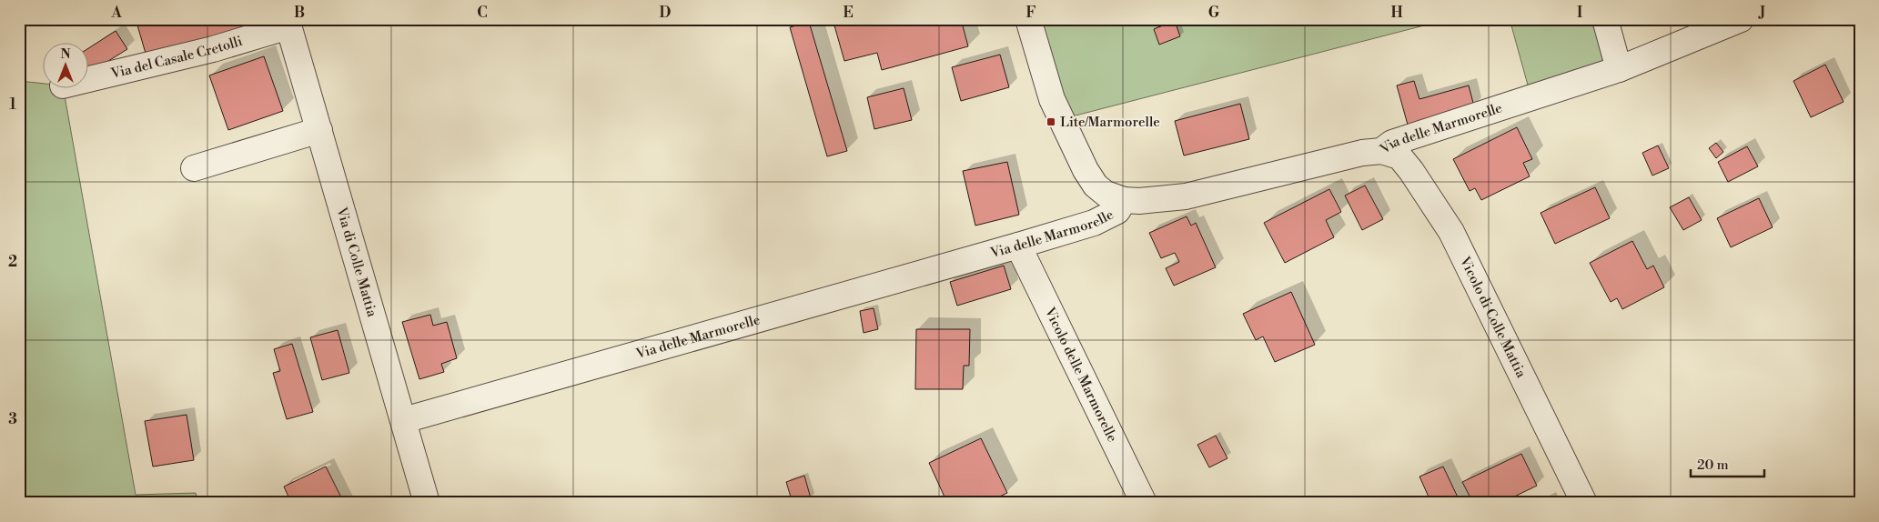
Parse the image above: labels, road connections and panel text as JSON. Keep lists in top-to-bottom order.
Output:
{
  "streets": {
    "street": [
      "Via del Casale Cretolli",
      "Via delle Marmorelle",
      "Via di Colle Mattia",
      "Vicolo di Colle Mattia",
      "Vicolo delle Marmorelle"
    ]
  },
  "crossings": [
    ["Via del Casale Cretolli", "Via di Colle Mattia"],
    ["Via delle Marmorelle", "Via di Colle Mattia"],
    ["Via delle Marmorelle", "Vicolo di Colle Mattia"],
    ["Via delle Marmorelle", "Vicolo delle Marmorelle"]
  ],
  "places": {
    "transit": ["Lite/Marmorelle"]
  },
  "scale_bar": "20 m",
  "north": "top",
  "grid": {
    "columns": [
      "A",
      "B",
      "C",
      "D",
      "E",
      "F",
      "G",
      "H",
      "I",
      "J"
    ],
    "rows": ["1", "2", "3"]
  }
}
